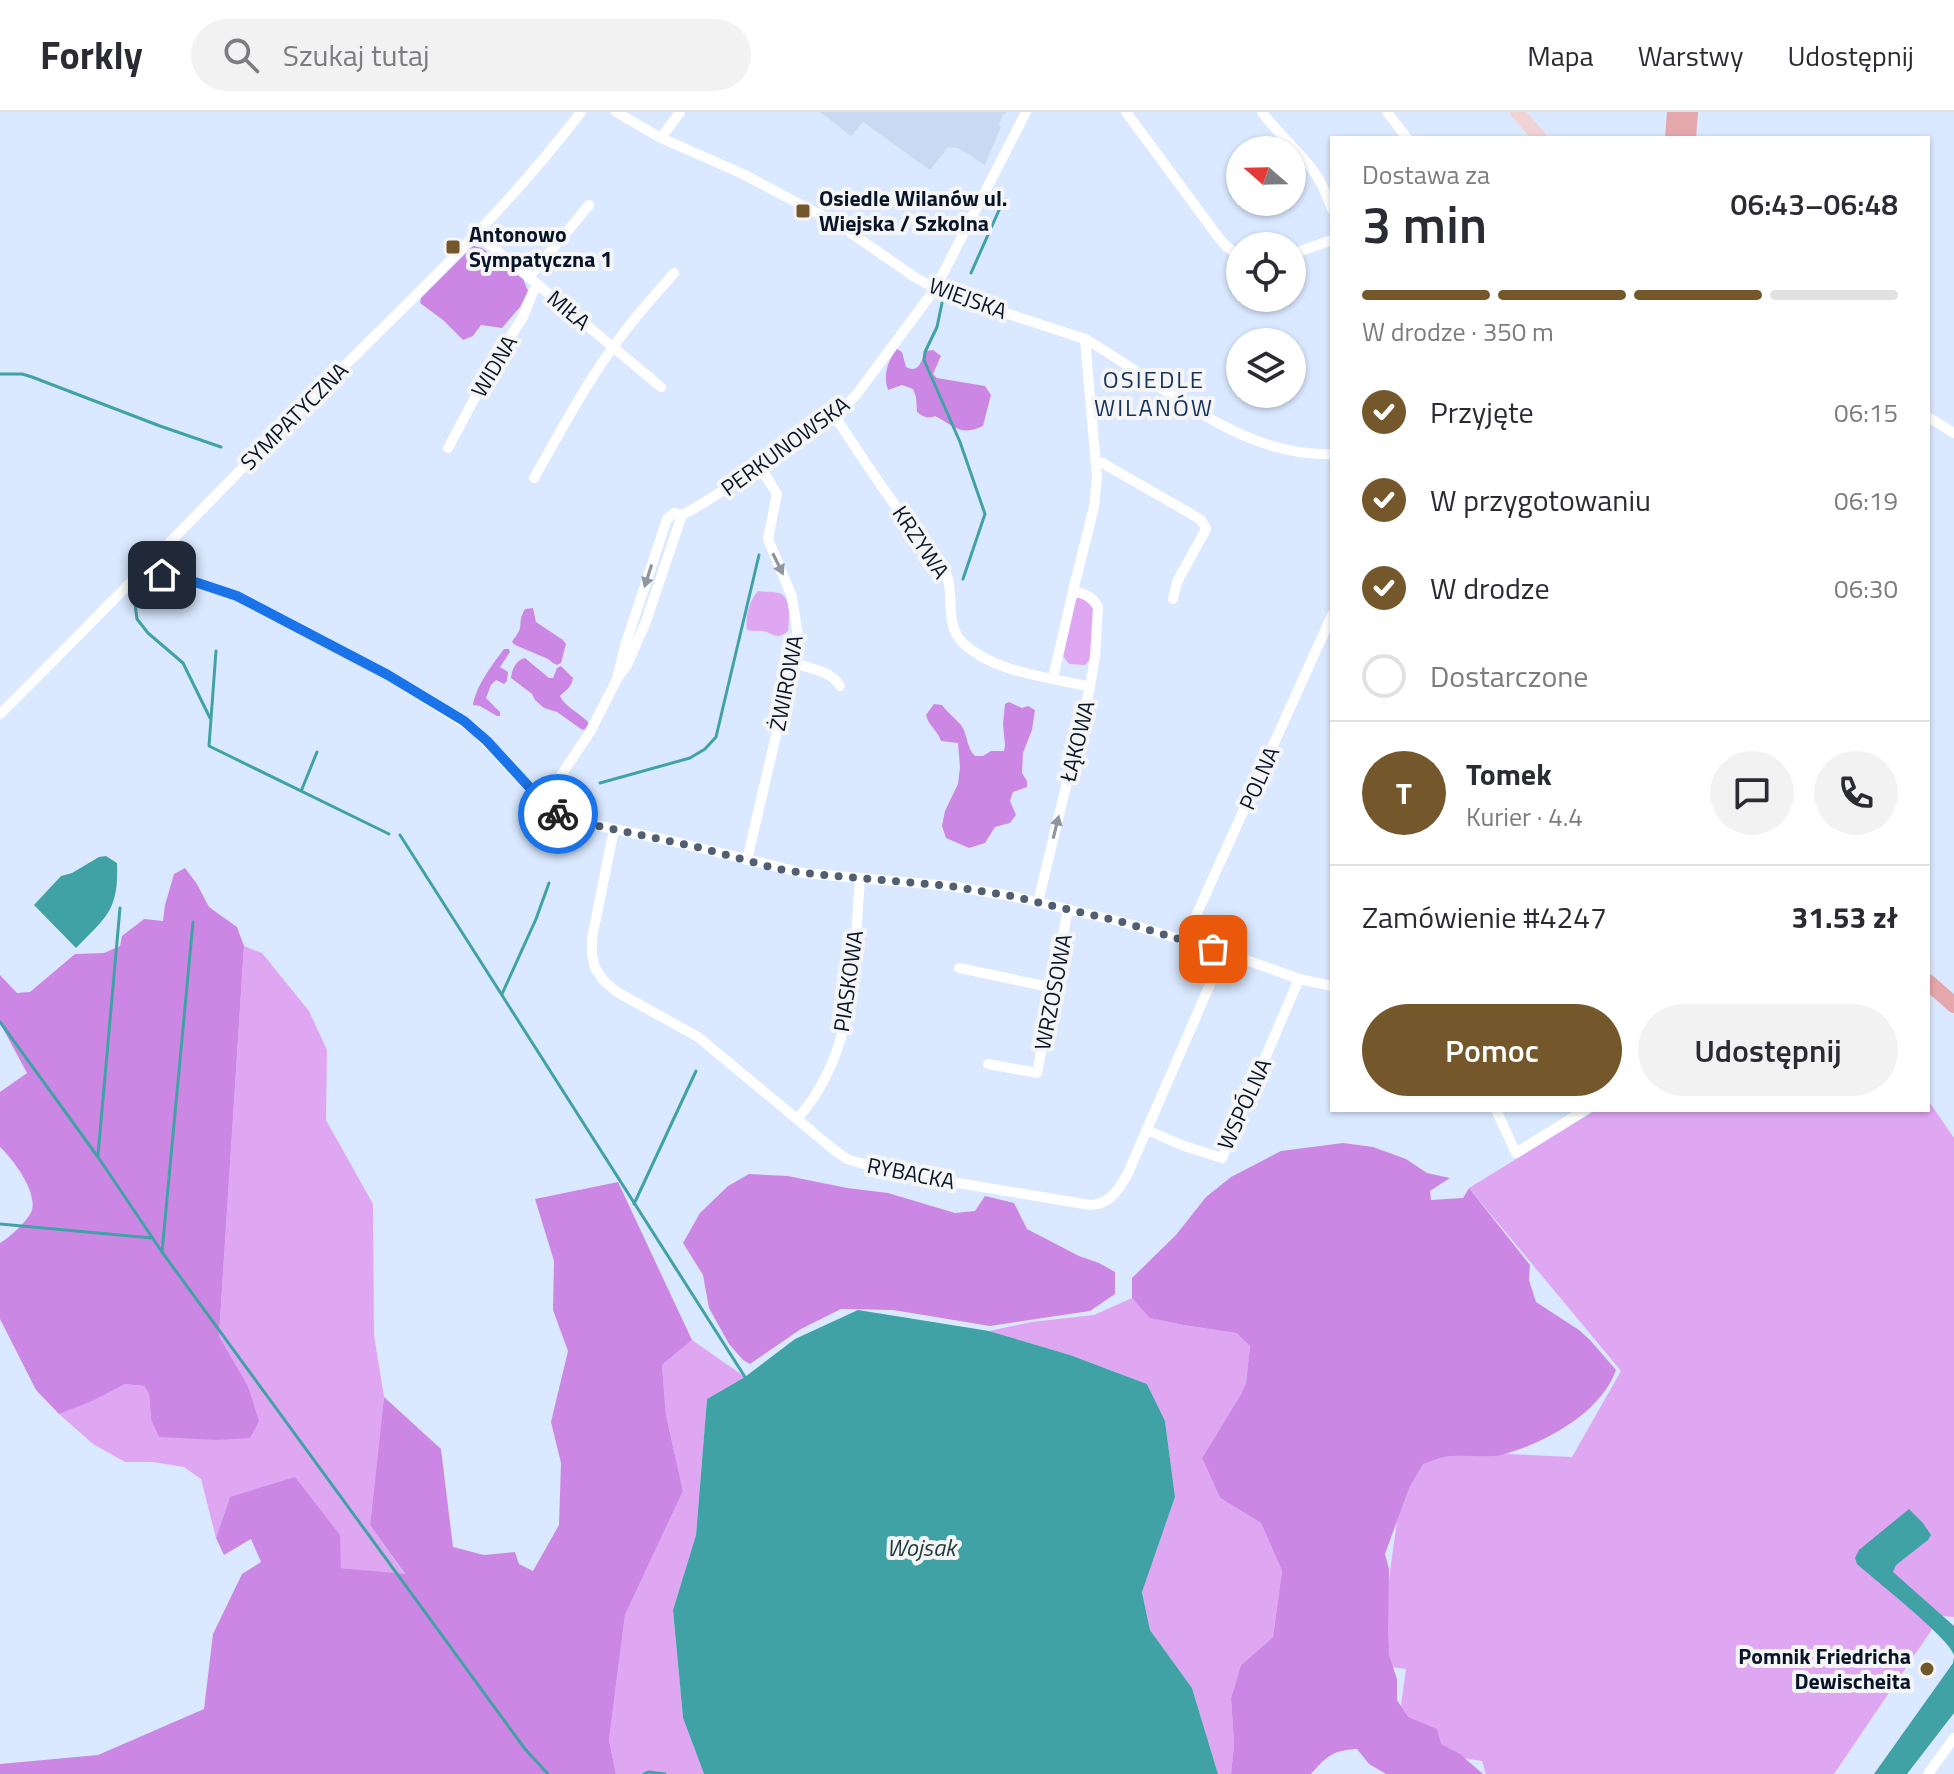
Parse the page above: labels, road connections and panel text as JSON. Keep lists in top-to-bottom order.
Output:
{
  "streets": {
    "street": [
      "WIEJSKA",
      "MIŁA",
      "WIDNA",
      "SYMPATYCZNA",
      "PERKUNOWSKA",
      "KRZYWA",
      "ŻWIROWA",
      "ŁĄKOWA",
      "POLNA",
      "PIASKOWA",
      "WRZOSOWA",
      "WSPÓLNA",
      "RYBACKA"
    ]
  },
  "crossings": [
    ["WIEJSKA", "PERKUNOWSKA"],
    ["WIEJSKA", "ŁĄKOWA"],
    ["MIŁA", "WIDNA"],
    ["MIŁA", "SYMPATYCZNA"],
    ["PERKUNOWSKA", "KRZYWA"],
    ["PERKUNOWSKA", "ŻWIROWA"],
    ["KRZYWA", "ŁĄKOWA"],
    ["PIASKOWA", "RYBACKA"],
    ["WSPÓLNA", "RYBACKA"]
  ],
  "one_way": ["ŻWIROWA"],
  "districts": ["OSIEDLE WILANÓW"],
  "water": ["Wojsak"],
  "places": {
    "transit": ["Osiedle Wilanów ul. Wiejska / Szkolna", "Antonowo Sympatyczna 1"],
    "other": ["Pomnik Friedricha Dewischeita"]
  },
  "north": "left",
  "page": {
    "header": "Forkly",
    "search": "Szukaj tutaj",
    "nav": ["Mapa", "Warstwy", "Udostępnij"],
    "heading": ["3 min", "Dostawa za", "06:43–06:48"],
    "panel": [
      "Tomek",
      "Kurier · 4.4",
      "Zamówienie #4247",
      "31.53 zł"
    ],
    "bar": "W drodze · 350 m",
    "list": [
      ["Przyjęte", "06:15"],
      ["W przygotowaniu", "06:19"],
      ["W drodze", "06:30"],
      "Dostarczone"
    ],
    "round": "T",
    "buttons": ["Pomoc", "Udostępnij"]
  }
}
